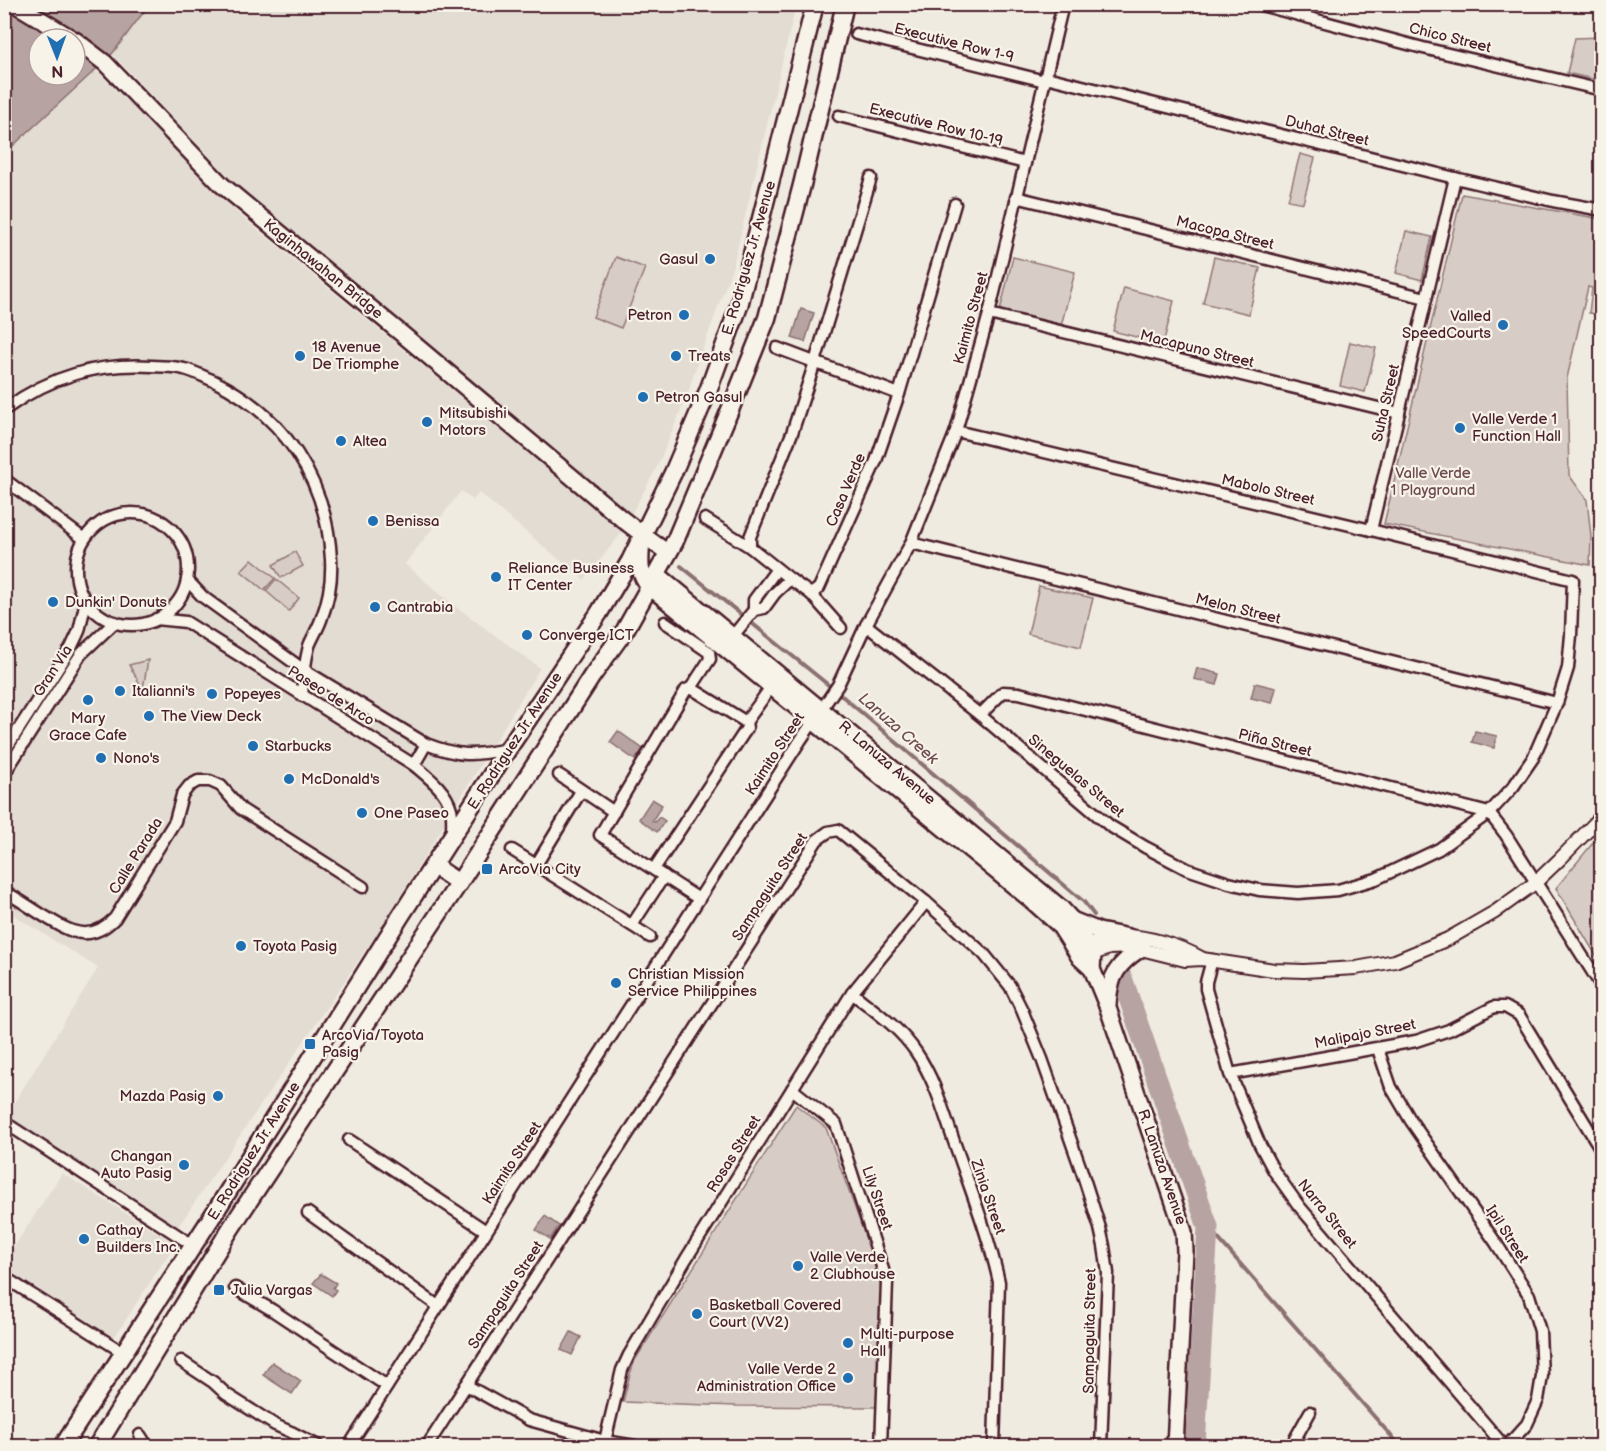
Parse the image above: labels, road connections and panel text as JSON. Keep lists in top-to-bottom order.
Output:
{
  "streets": {
    "main road": ["E. Rodriguez Jr. Avenue", "Kaginhawahan Bridge", "R. Lanuza Avenue"],
    "street": [
      "Chico Street",
      "Executive Row 1-9",
      "Executive Row 10-19",
      "Duhat Street",
      "Macopa Street",
      "Kaimito Street",
      "Macapuno Street",
      "Suha Street",
      "Casa Verde",
      "Mabolo Street",
      "Melon Street",
      "Gran Via",
      "Paseo de Arco",
      "Piña Street",
      "Sineguelas Street",
      "Calle Parada",
      "Sampaguita Street",
      "Malipajo Street",
      "Rosas Street",
      "Zinia Street",
      "Lily Street",
      "Narra Street",
      "Ipil Street"
    ]
  },
  "crossings": [
    ["Executive Row 1-9", "Duhat Street"],
    ["Executive Row 1-9", "Kaimito Street"],
    ["Executive Row 10-19", "Kaimito Street"],
    ["Duhat Street", "Kaimito Street"],
    ["Duhat Street", "Suha Street"],
    ["Macopa Street", "Kaimito Street"],
    ["Macopa Street", "Suha Street"],
    ["E. Rodriguez Jr. Avenue", "Kaginhawahan Bridge"],
    ["E. Rodriguez Jr. Avenue", "Paseo de Arco"],
    ["E. Rodriguez Jr. Avenue", "R. Lanuza Avenue"],
    ["Kaimito Street", "Macapuno Street"],
    ["Kaimito Street", "Mabolo Street"],
    ["Kaimito Street", "Melon Street"],
    ["Kaimito Street", "R. Lanuza Avenue"],
    ["Kaimito Street", "Sineguelas Street"],
    ["Macapuno Street", "Suha Street"],
    ["Suha Street", "Mabolo Street"],
    ["Mabolo Street", "Sineguelas Street"],
    ["Melon Street", "Sineguelas Street"],
    ["Gran Via", "Paseo de Arco"],
    ["Piña Street", "Sineguelas Street"],
    ["Sampaguita Street", "Rosas Street"],
    ["Malipajo Street", "Narra Street"],
    ["Malipajo Street", "Ipil Street"],
    ["Rosas Street", "Zinia Street"],
    ["Rosas Street", "Lily Street"],
    ["Narra Street", "Ipil Street"]
  ],
  "water": ["Lanuza Creek"],
  "parks": ["Valle Verde 1 Playground"],
  "places": {
    "other": [
      "Gasul",
      "Petron",
      "Valled SpeedCourts",
      "18 Avenue De Triomphe",
      "Treats",
      "Petron Gasul",
      "Mitsubishi Motors",
      "Valle Verde 1 Function Hall",
      "Altea",
      "Benissa",
      "Reliance Business IT Center",
      "Dunkin' Donuts",
      "Cantrabia",
      "Converge ICT",
      "Italianni's",
      "Popeyes",
      "Mary Grace Cafe",
      "The View Deck",
      "Starbucks",
      "Nono's",
      "McDonald's",
      "One Paseo",
      "Toyota Pasig",
      "Christian Mission Service Philippines",
      "Mazda Pasig",
      "Changan Auto Pasig",
      "Cathay Builders Inc.",
      "Valle Verde 2 Clubhouse",
      "Basketball Covered Court (VV2)",
      "Multi-purpose Hall",
      "Valle Verde 2 Administration Office"
    ],
    "transit": ["ArcoVia City", "ArcoVia/Toyota Pasig", "Julia Vargas"]
  },
  "north": "bottom"
}
